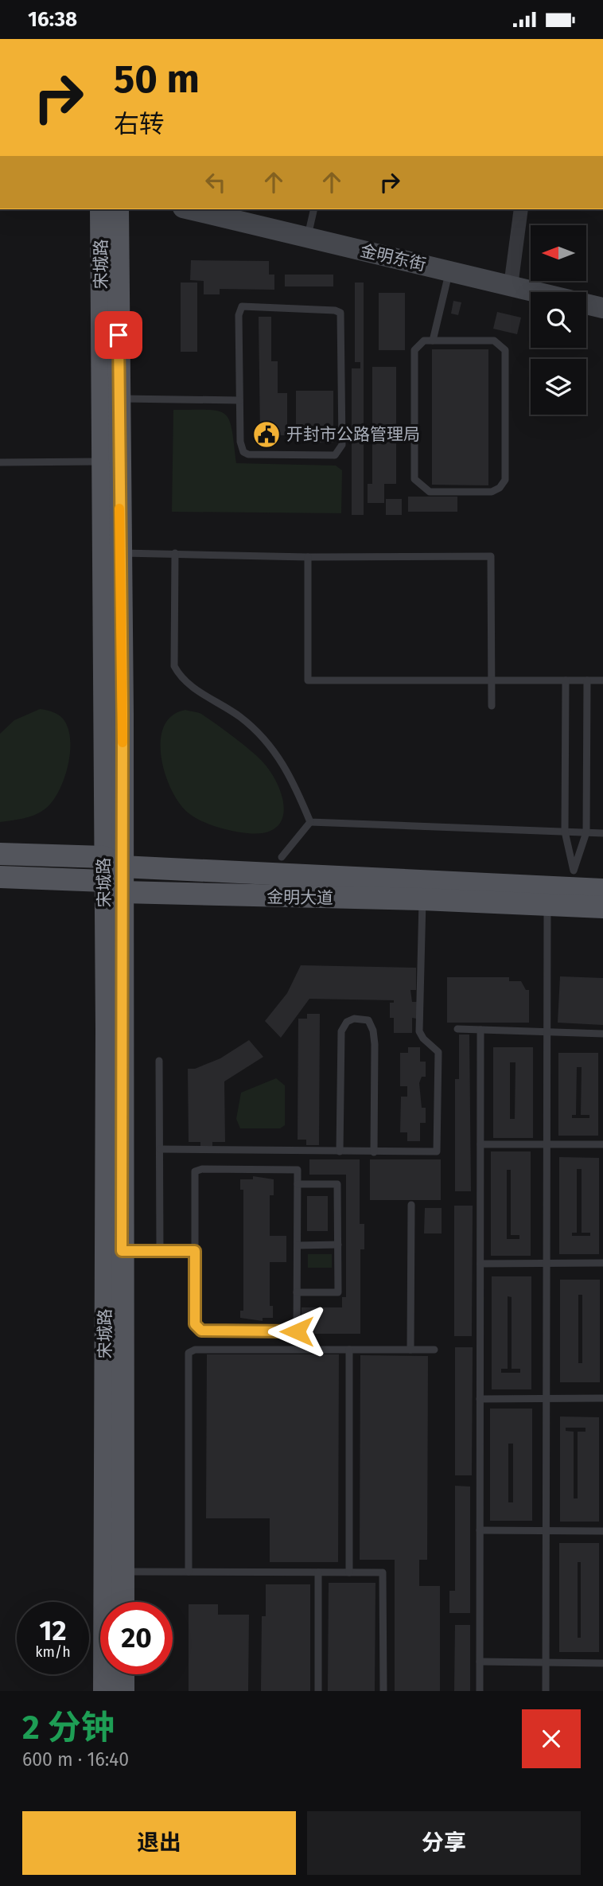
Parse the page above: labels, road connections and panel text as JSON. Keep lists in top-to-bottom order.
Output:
{
  "streets": {
    "main road": ["宋城路", "金明大道"],
    "street": ["金明东街"]
  },
  "crossings": [
    ["宋城路", "金明大道"]
  ],
  "places": {
    "public building": ["开封市公路管理局"]
  },
  "north": "left",
  "page": {
    "status": "16:38",
    "turn": ["50 m", "右转"],
    "speed": "12 km/h",
    "limit": "20",
    "heading": ["2 分钟", "600 m · 16:40"],
    "buttons": ["退出", "分享"]
  }
}
